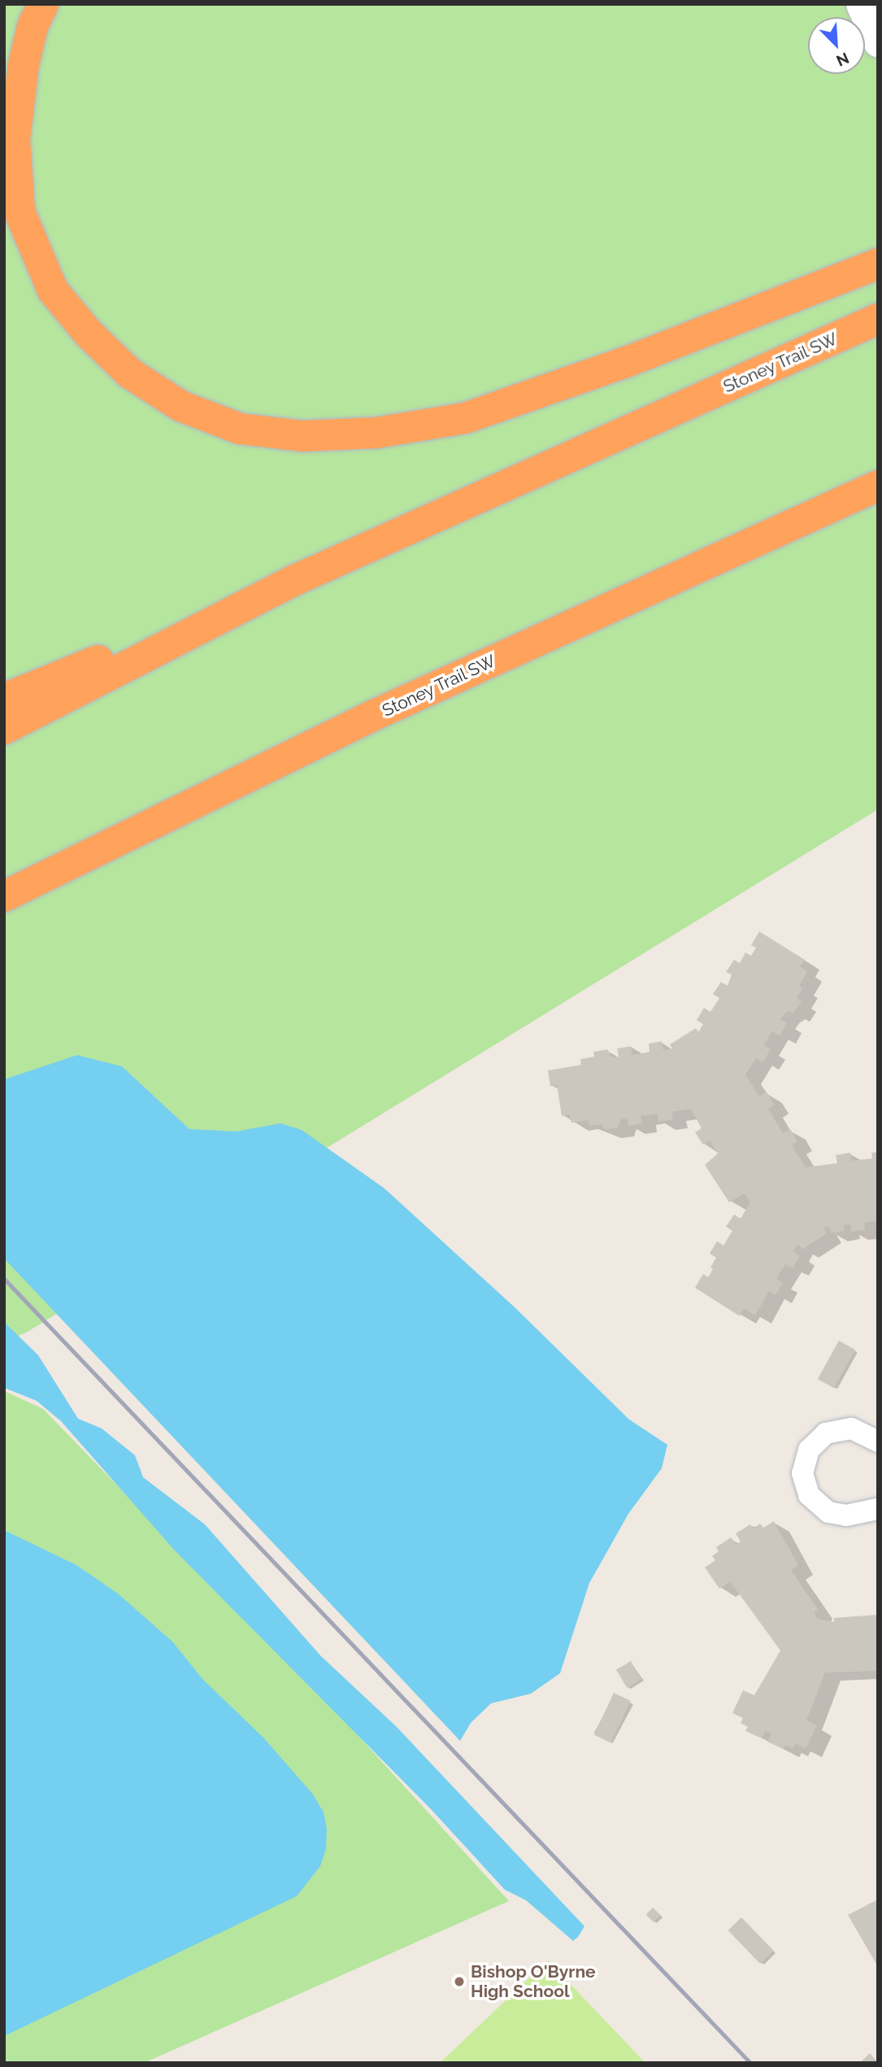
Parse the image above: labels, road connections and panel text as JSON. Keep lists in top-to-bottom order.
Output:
{
  "streets": {
    "highway": ["Stoney Trail SW"]
  },
  "places": ["Bishop O'Byrne High School"],
  "north": "bottom right"
}
